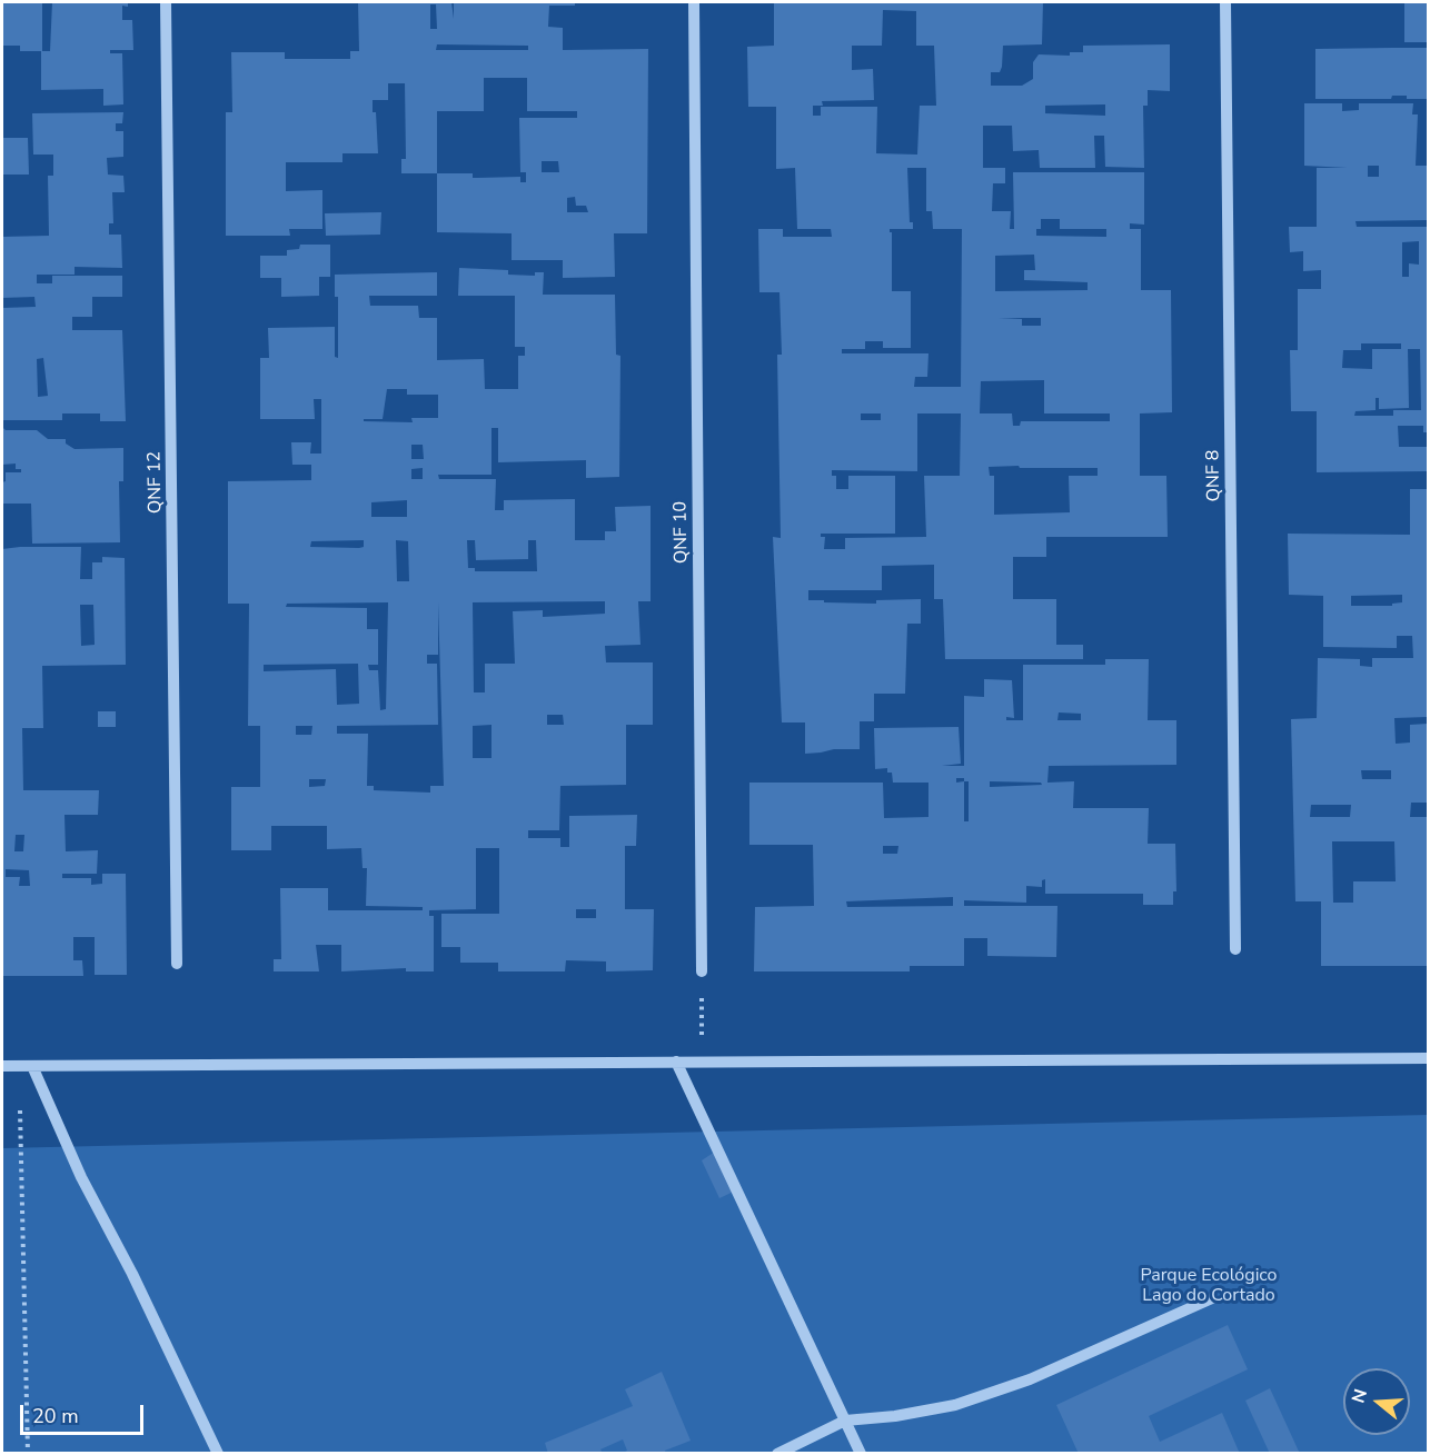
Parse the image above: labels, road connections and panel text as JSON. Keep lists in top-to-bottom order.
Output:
{
  "streets": {
    "street": ["QNF 8", "QNF 12", "QNF 10"]
  },
  "parks": ["Parque Ecológico Lago do Cortado"],
  "scale_bar": "20 m",
  "north": "left"
}
